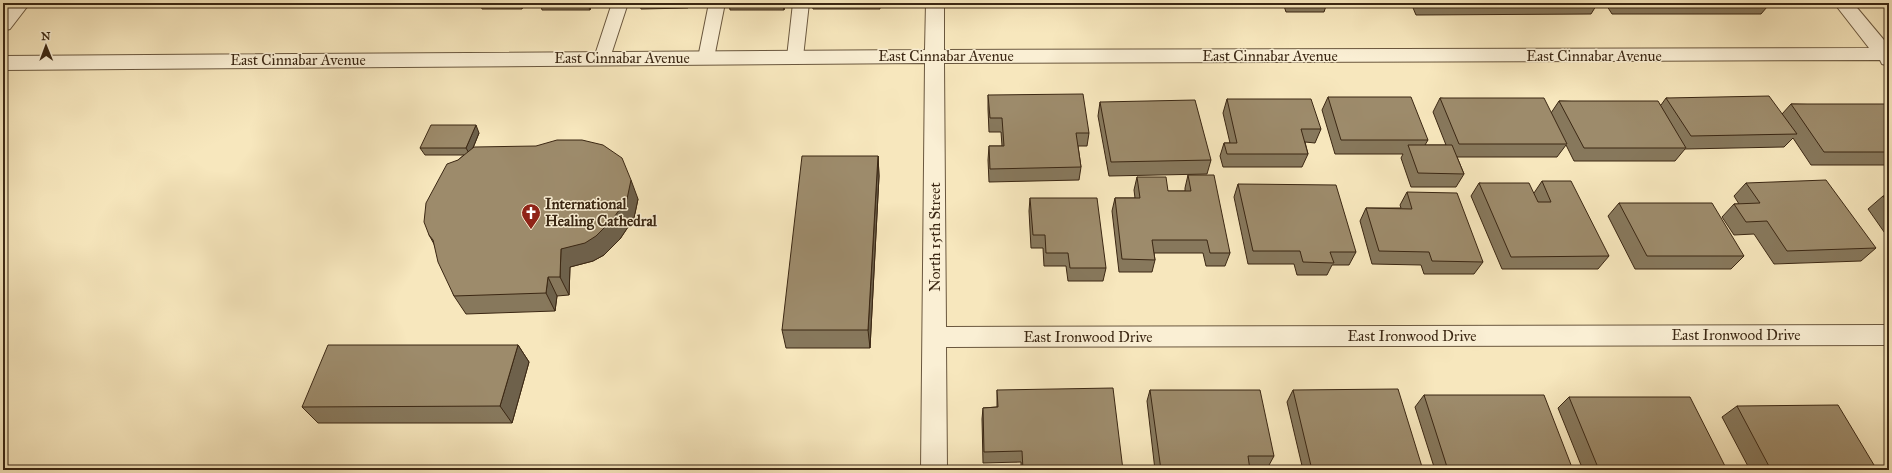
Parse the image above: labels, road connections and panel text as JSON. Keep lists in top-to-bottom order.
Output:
{
  "streets": {
    "street": ["East Cinnabar Avenue", "North 15th Street", "East Ironwood Drive"]
  },
  "crossings": [
    ["East Cinnabar Avenue", "North 15th Street"],
    ["North 15th Street", "East Ironwood Drive"]
  ],
  "places": {
    "church": ["International Healing Cathedral"]
  },
  "north": "top"
}
